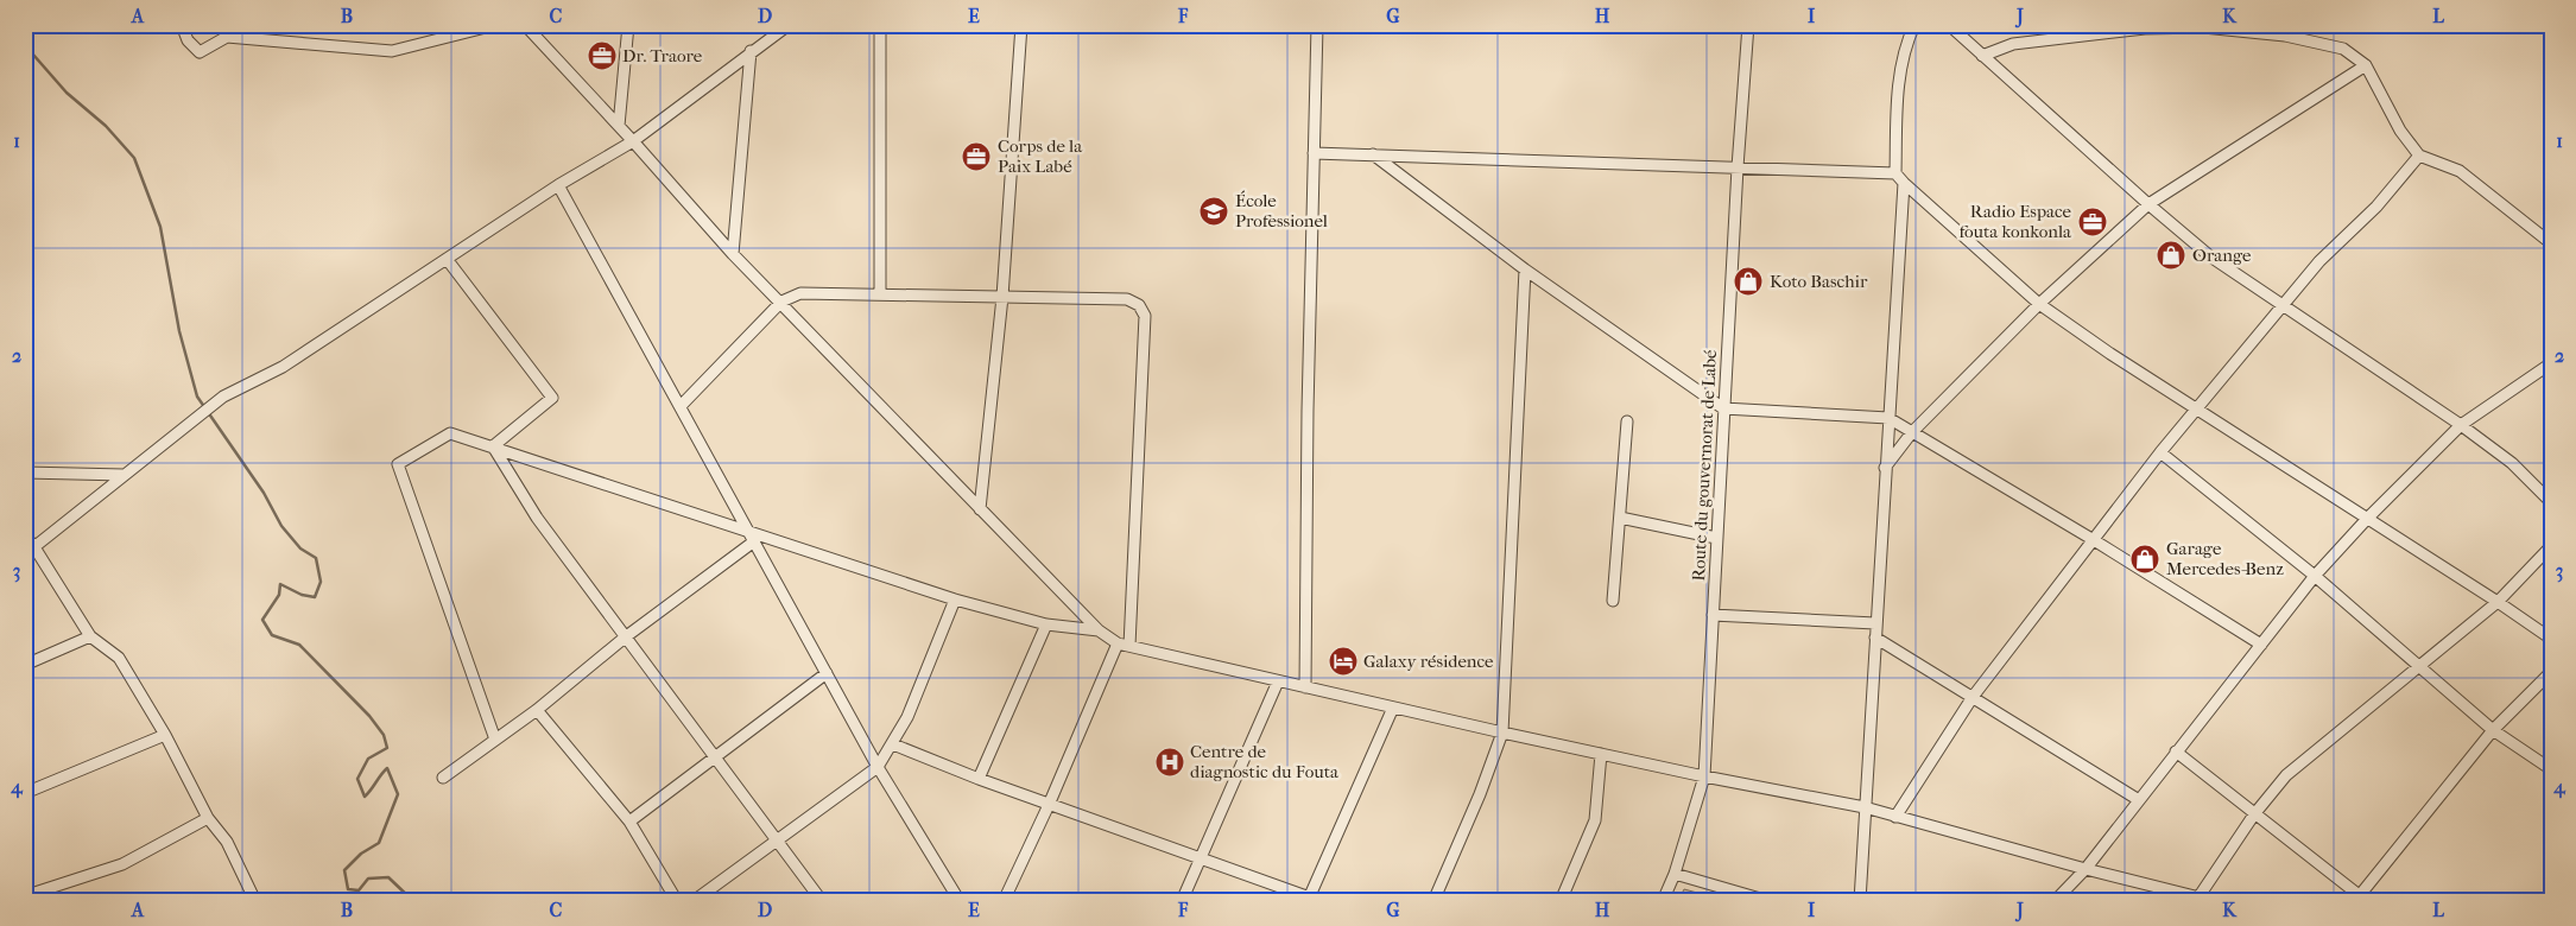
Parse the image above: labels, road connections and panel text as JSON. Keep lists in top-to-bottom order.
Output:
{
  "streets": {
    "street": ["Route du gouvernorat de Labé"]
  },
  "places": {
    "office": ["Dr. Traore", "Corps de la Paix Labé", "Radio Espace fouta konkonla"],
    "school or university": ["École Professionel"],
    "shop": ["Orange", "Koto Baschir", "Garage Mercedes-Benz"],
    "hotel": ["Galaxy résidence"],
    "hospital": ["Centre de diagnostic du Fouta"]
  },
  "grid": {
    "columns": [
      "A",
      "B",
      "C",
      "D",
      "E",
      "F",
      "G",
      "H",
      "I",
      "J",
      "K",
      "L"
    ],
    "rows": [
      "1",
      "2",
      "3",
      "4"
    ]
  }
}
